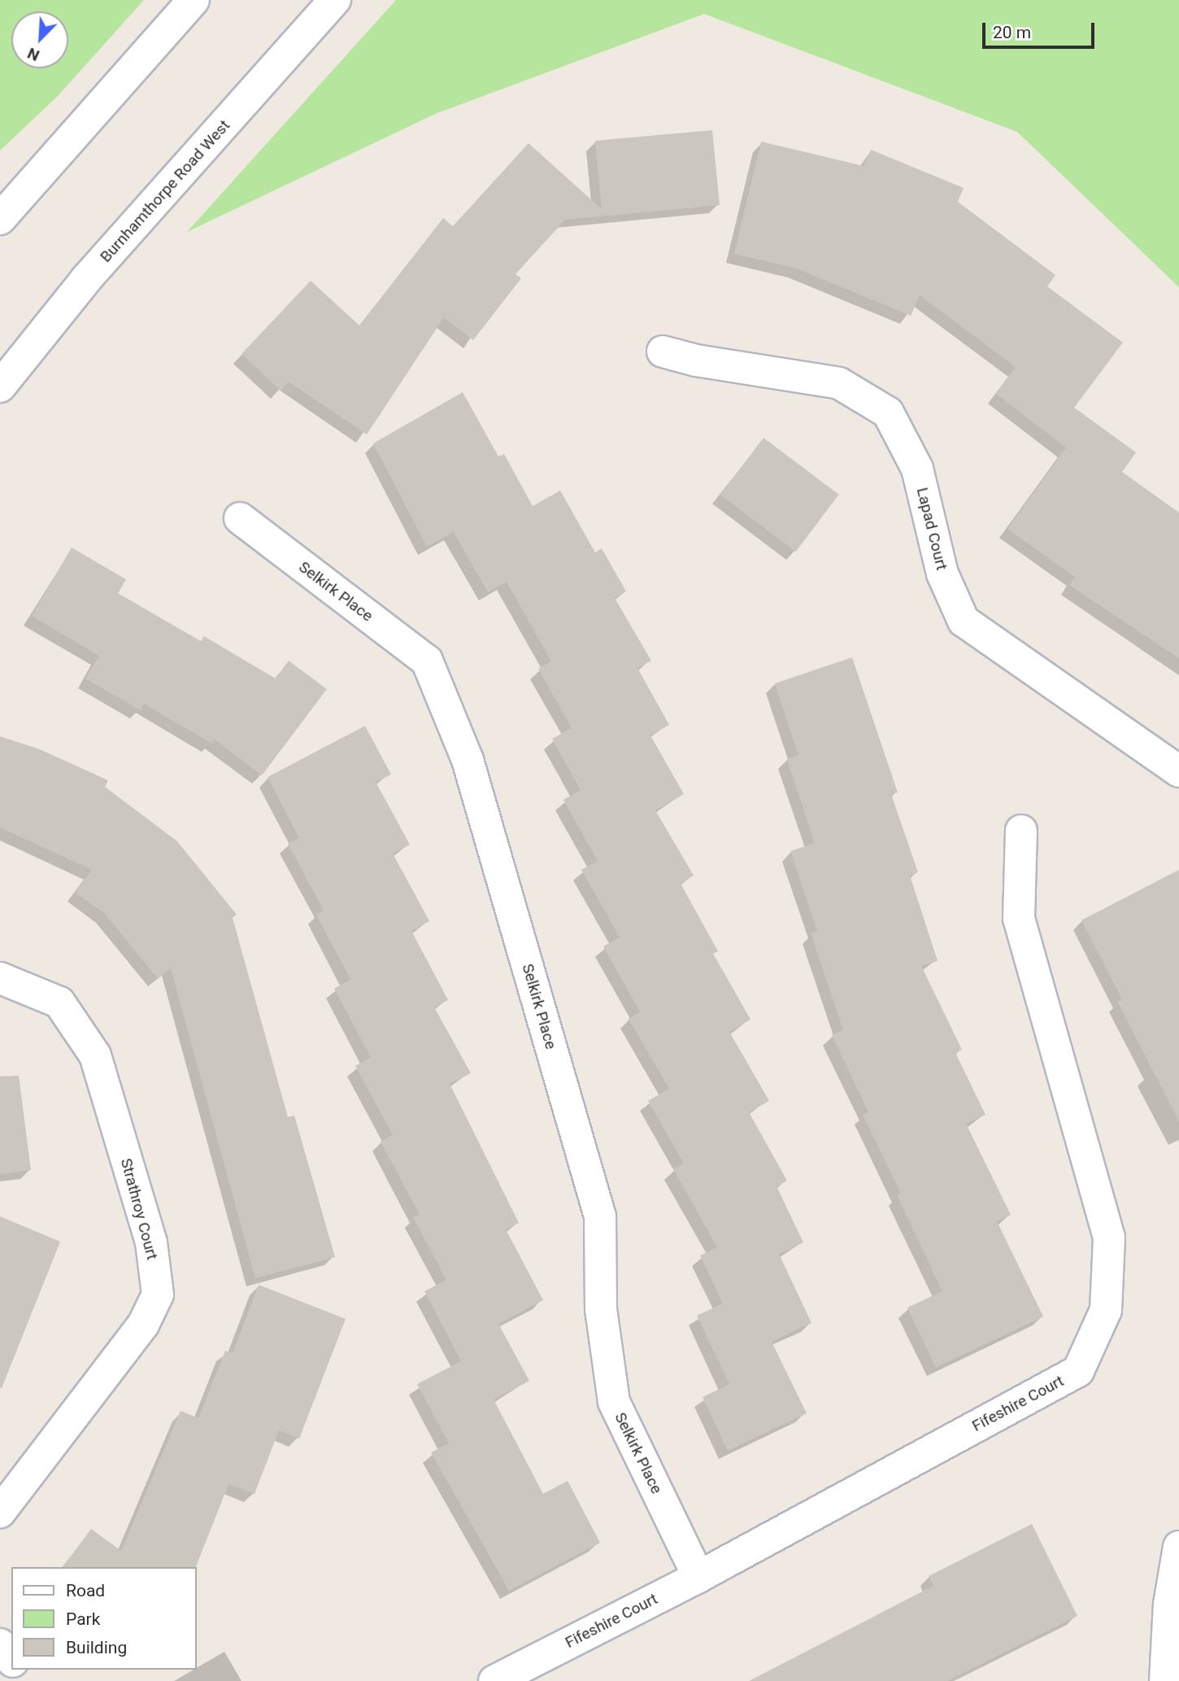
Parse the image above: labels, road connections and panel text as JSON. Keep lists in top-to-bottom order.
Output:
{
  "streets": {
    "street": [
      "Burnhamthorpe Road West",
      "Lapad Court",
      "Selkirk Place",
      "Strathroy Court",
      "Fifeshire Court"
    ]
  },
  "crossings": [
    ["Selkirk Place", "Fifeshire Court"]
  ],
  "legend": ["Road", "Park", "Building"],
  "scale_bar": "20 m",
  "north": "bottom left"
}
